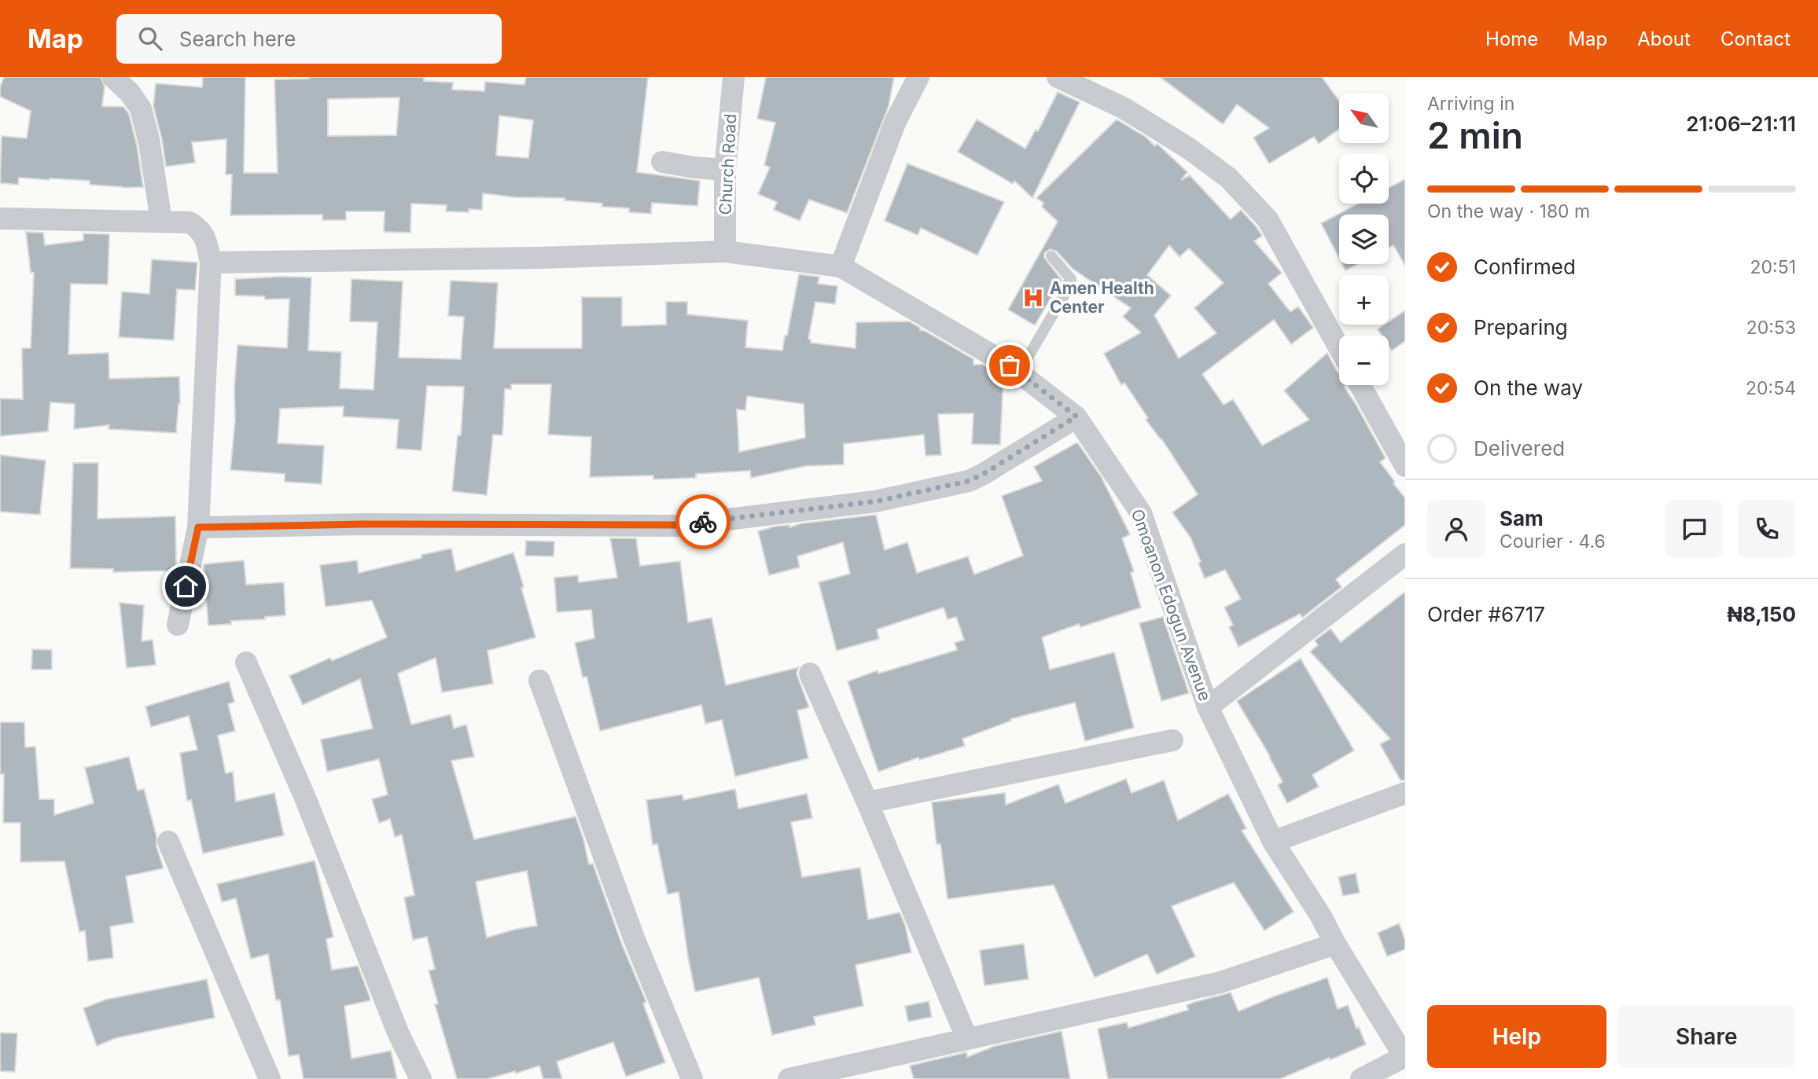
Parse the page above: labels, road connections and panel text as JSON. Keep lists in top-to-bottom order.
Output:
{
  "streets": {
    "street": ["Church Road", "Omoanon Edogun Avenue"]
  },
  "crossings": [
    ["Church Road", "Omoanon Edogun Avenue"]
  ],
  "places": {
    "hospital": ["Amen Health Center"]
  },
  "north": "top left",
  "page": {
    "header": "Map",
    "search": "Search here",
    "nav": [
      "Home",
      "Map",
      "About",
      "Contact"
    ],
    "heading": ["2 min", "Arriving in", "21:06–21:11"],
    "panel": [
      "Sam",
      "Courier · 4.6",
      "Order #6717",
      "₦8,150"
    ],
    "map_buttons": ["+", "−"],
    "bar": "On the way · 180 m",
    "list": [
      ["Confirmed", "20:51"],
      ["Preparing", "20:53"],
      ["On the way", "20:54"],
      "Delivered"
    ],
    "buttons": ["Help", "Share"]
  }
}
